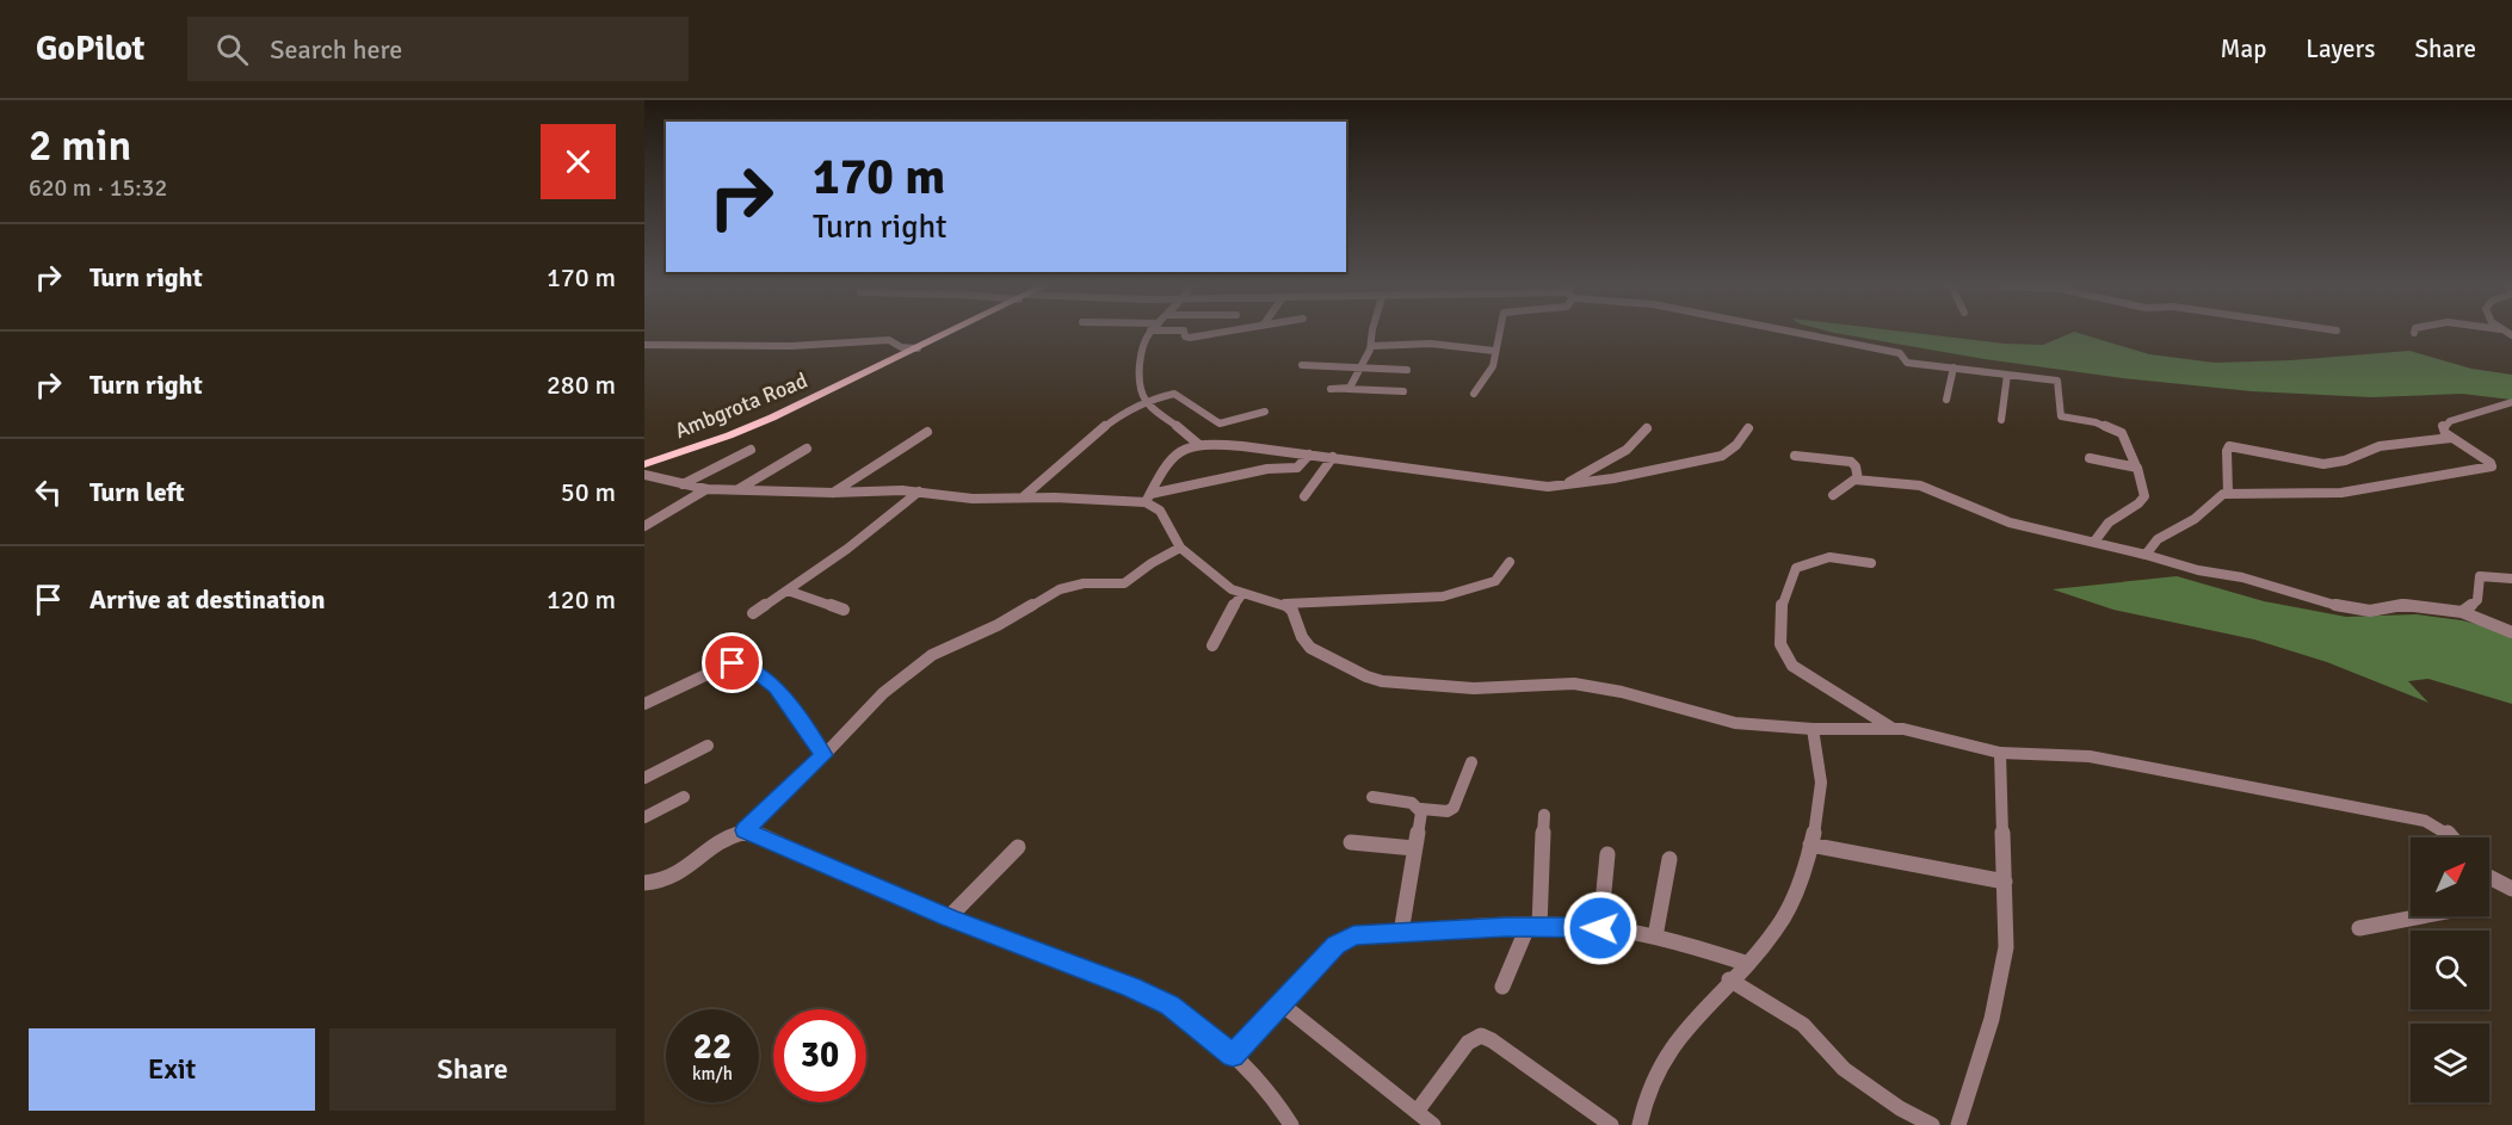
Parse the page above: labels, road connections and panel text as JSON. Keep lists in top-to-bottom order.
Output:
{
  "streets": {
    "main road": ["Ambgrota Road"]
  },
  "north": "top right",
  "page": {
    "header": "GoPilot",
    "search": "Search here",
    "nav": ["Map", "Layers", "Share"],
    "heading": ["2 min", "620 m · 15:32"],
    "turn": ["170 m", "Turn right"],
    "list": [
      {
        "name": "Turn right",
        "value": "170 m"
      },
      {
        "name": "Turn right",
        "value": "280 m"
      },
      {
        "name": "Turn left",
        "value": "50 m"
      },
      {
        "name": "Arrive at destination",
        "value": "120 m"
      }
    ],
    "speed": "22 km/h",
    "limit": "30",
    "buttons": ["Exit", "Share"]
  }
}
